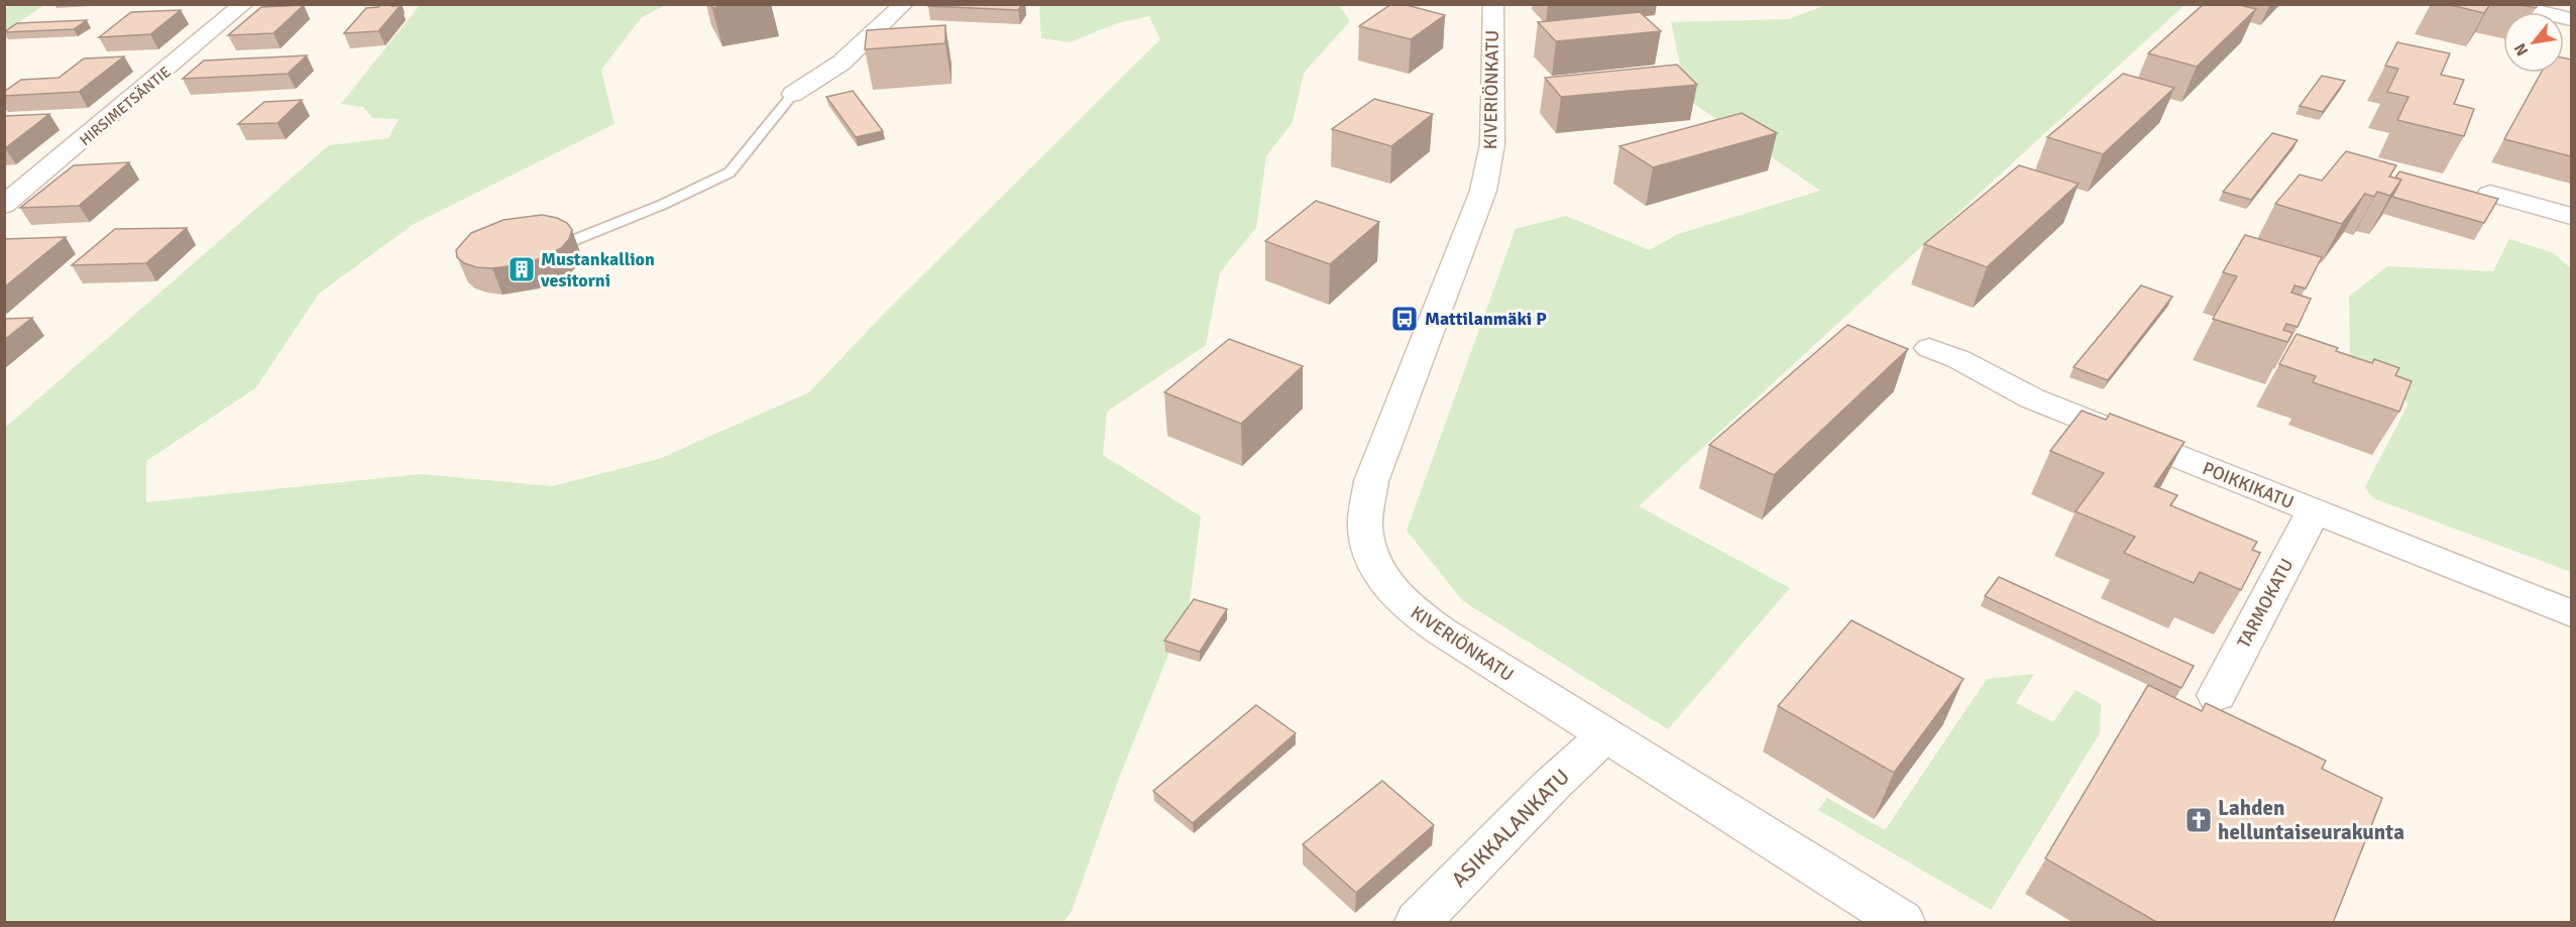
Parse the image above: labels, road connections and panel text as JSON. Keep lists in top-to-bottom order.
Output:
{
  "streets": {
    "street": [
      "KIVERIÖNKATU",
      "HIRSIMETSÄNTIE",
      "POIKKIKATU",
      "TARMOKATU",
      "ASIKKALANKATU"
    ]
  },
  "crossings": [
    ["KIVERIÖNKATU", "ASIKKALANKATU"],
    ["POIKKIKATU", "TARMOKATU"]
  ],
  "places": {
    "building": ["Mustankallion vesitorni"],
    "bus stop": ["Mattilanmäki P"],
    "church": ["Lahden helluntaiseurakunta"]
  },
  "north": "bottom left"
}
